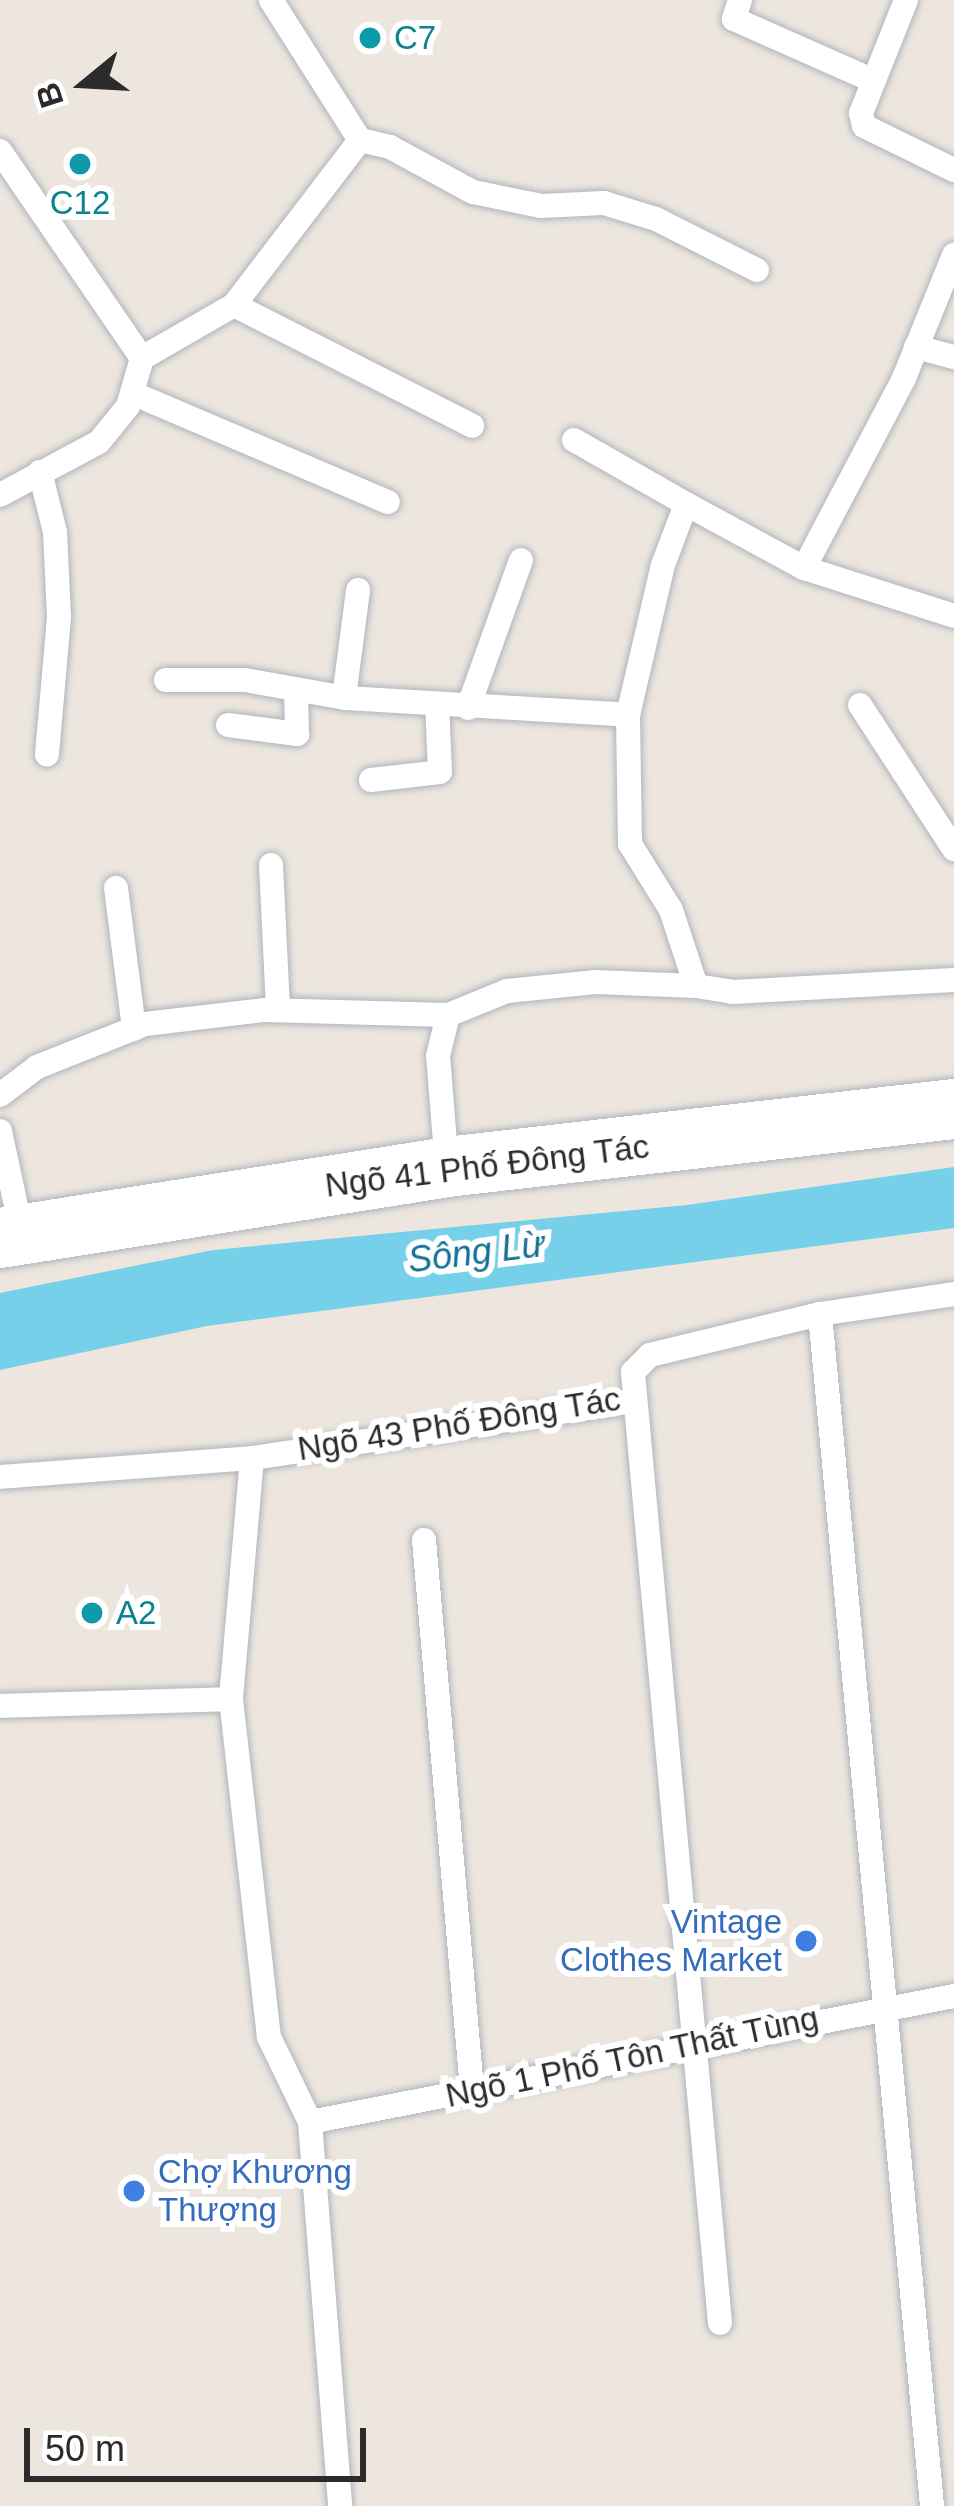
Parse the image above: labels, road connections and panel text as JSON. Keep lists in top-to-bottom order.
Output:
{
  "streets": {
    "street": ["Ngõ 41 Phố Đông Tác"],
    "lane": ["Ngõ 43 Phố Đông Tác", "Ngõ 1 Phố Tôn Thất Tùng"]
  },
  "water": ["Sông Lừ"],
  "places": [
    "C7",
    "C12",
    "A2",
    "Vintage Clothes Market",
    "Chợ Khương Thượng"
  ],
  "scale_bar": "50 m",
  "north": "left"
}
